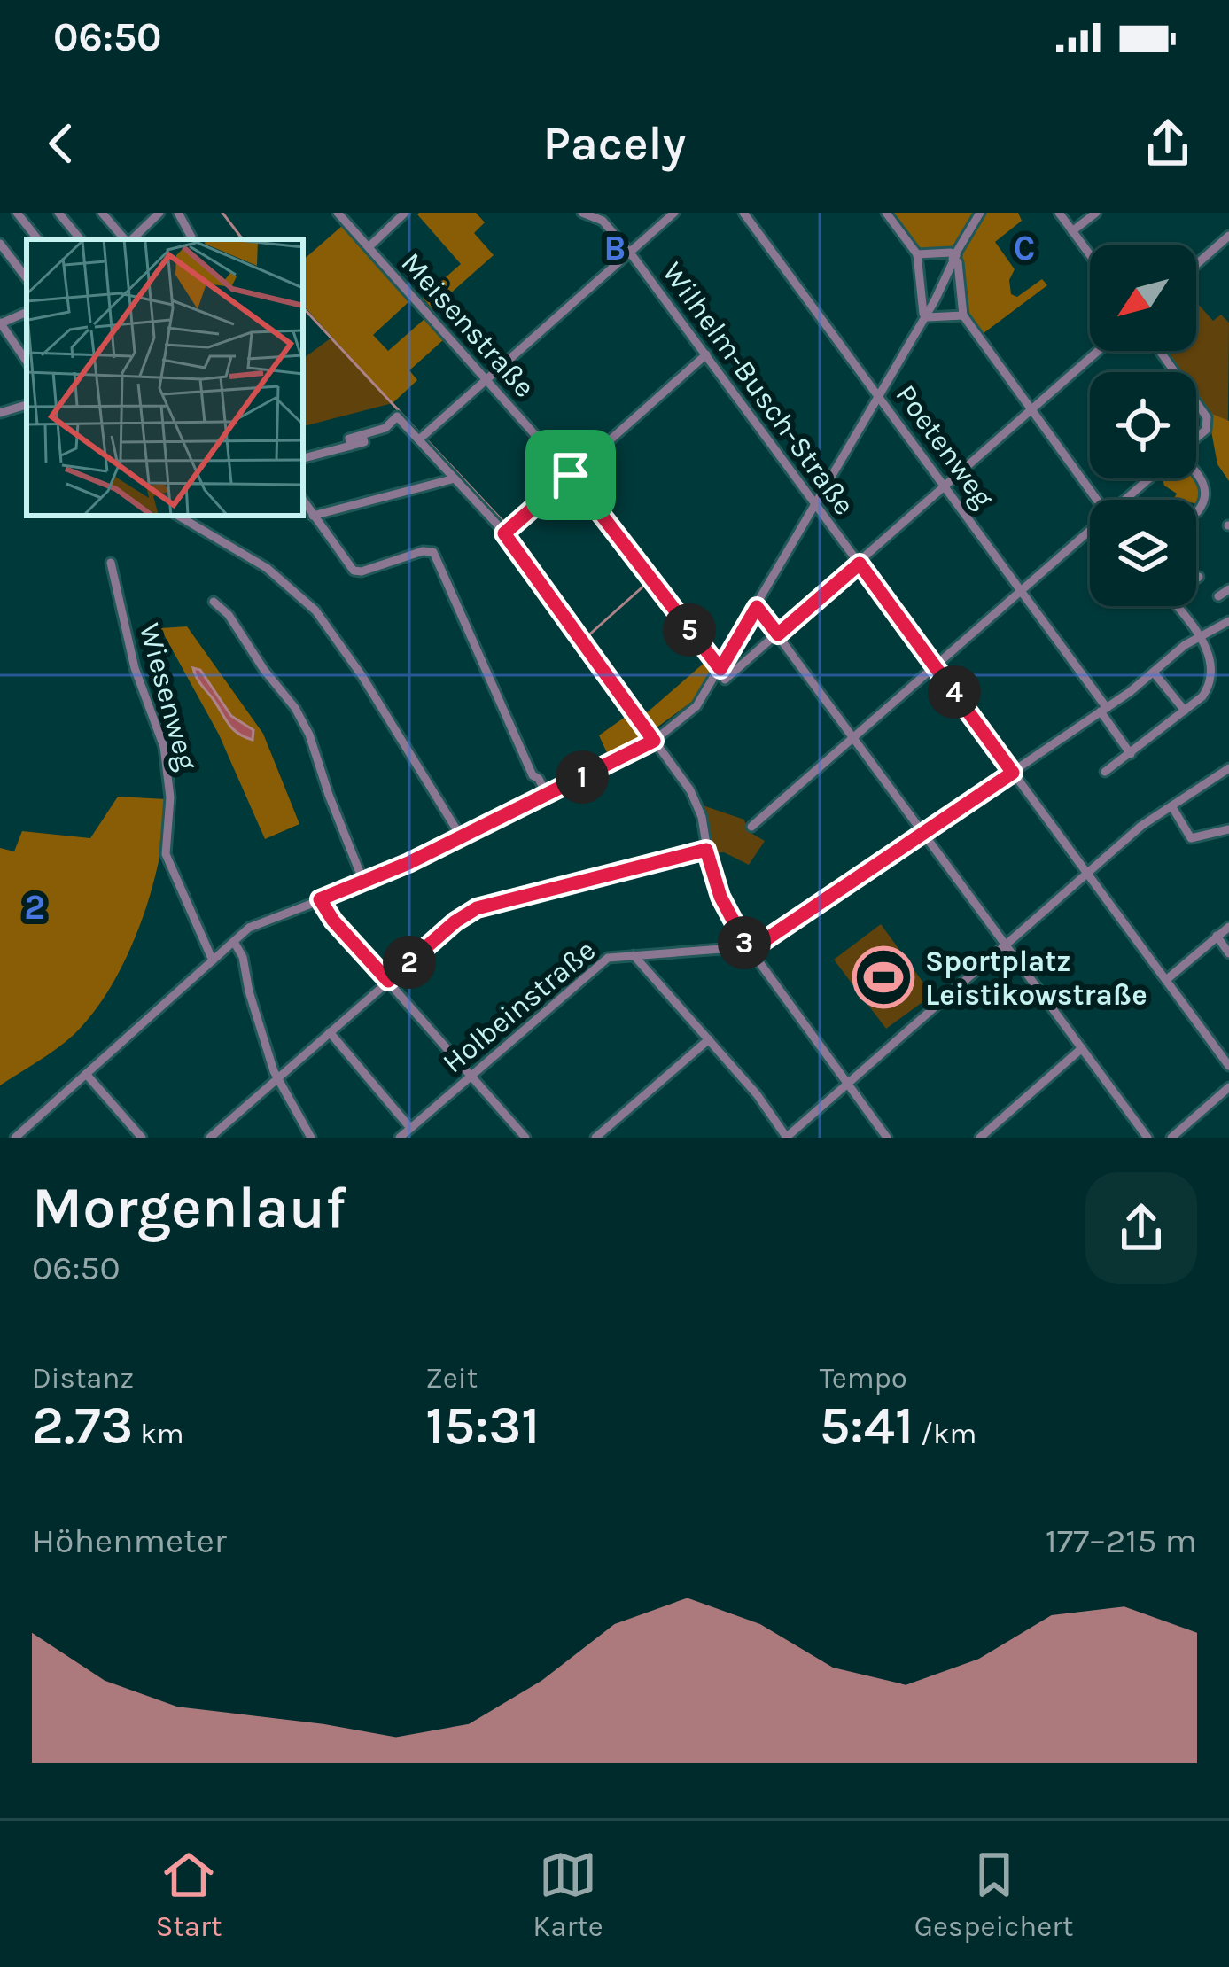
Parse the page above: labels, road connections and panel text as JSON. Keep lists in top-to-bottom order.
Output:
{
  "streets": {
    "street": [
      "Meisenstraße",
      "Wilhelm-Busch-Straße",
      "Poetenweg",
      "Wiesenweg",
      "Holbeinstraße"
    ]
  },
  "places": {
    "sports": ["Sportplatz Leistikowstraße"]
  },
  "north": "bottom left",
  "page": {
    "status": "06:50",
    "header": "Pacely",
    "pins": [
      "5",
      "4",
      "1",
      "3",
      "2"
    ],
    "heading": ["Morgenlauf", "06:50"],
    "stats": [
      ["Distanz", "2.73 km"],
      ["Zeit", "15:31"],
      ["Tempo", "5:41 /km"]
    ],
    "chart": ["Höhenmeter", "177–215 m"],
    "tabs": ["Start", "Karte", "Gespeichert"]
  },
  "grid": {
    "columns": ["B", "C"],
    "rows": ["2"]
  }
}
